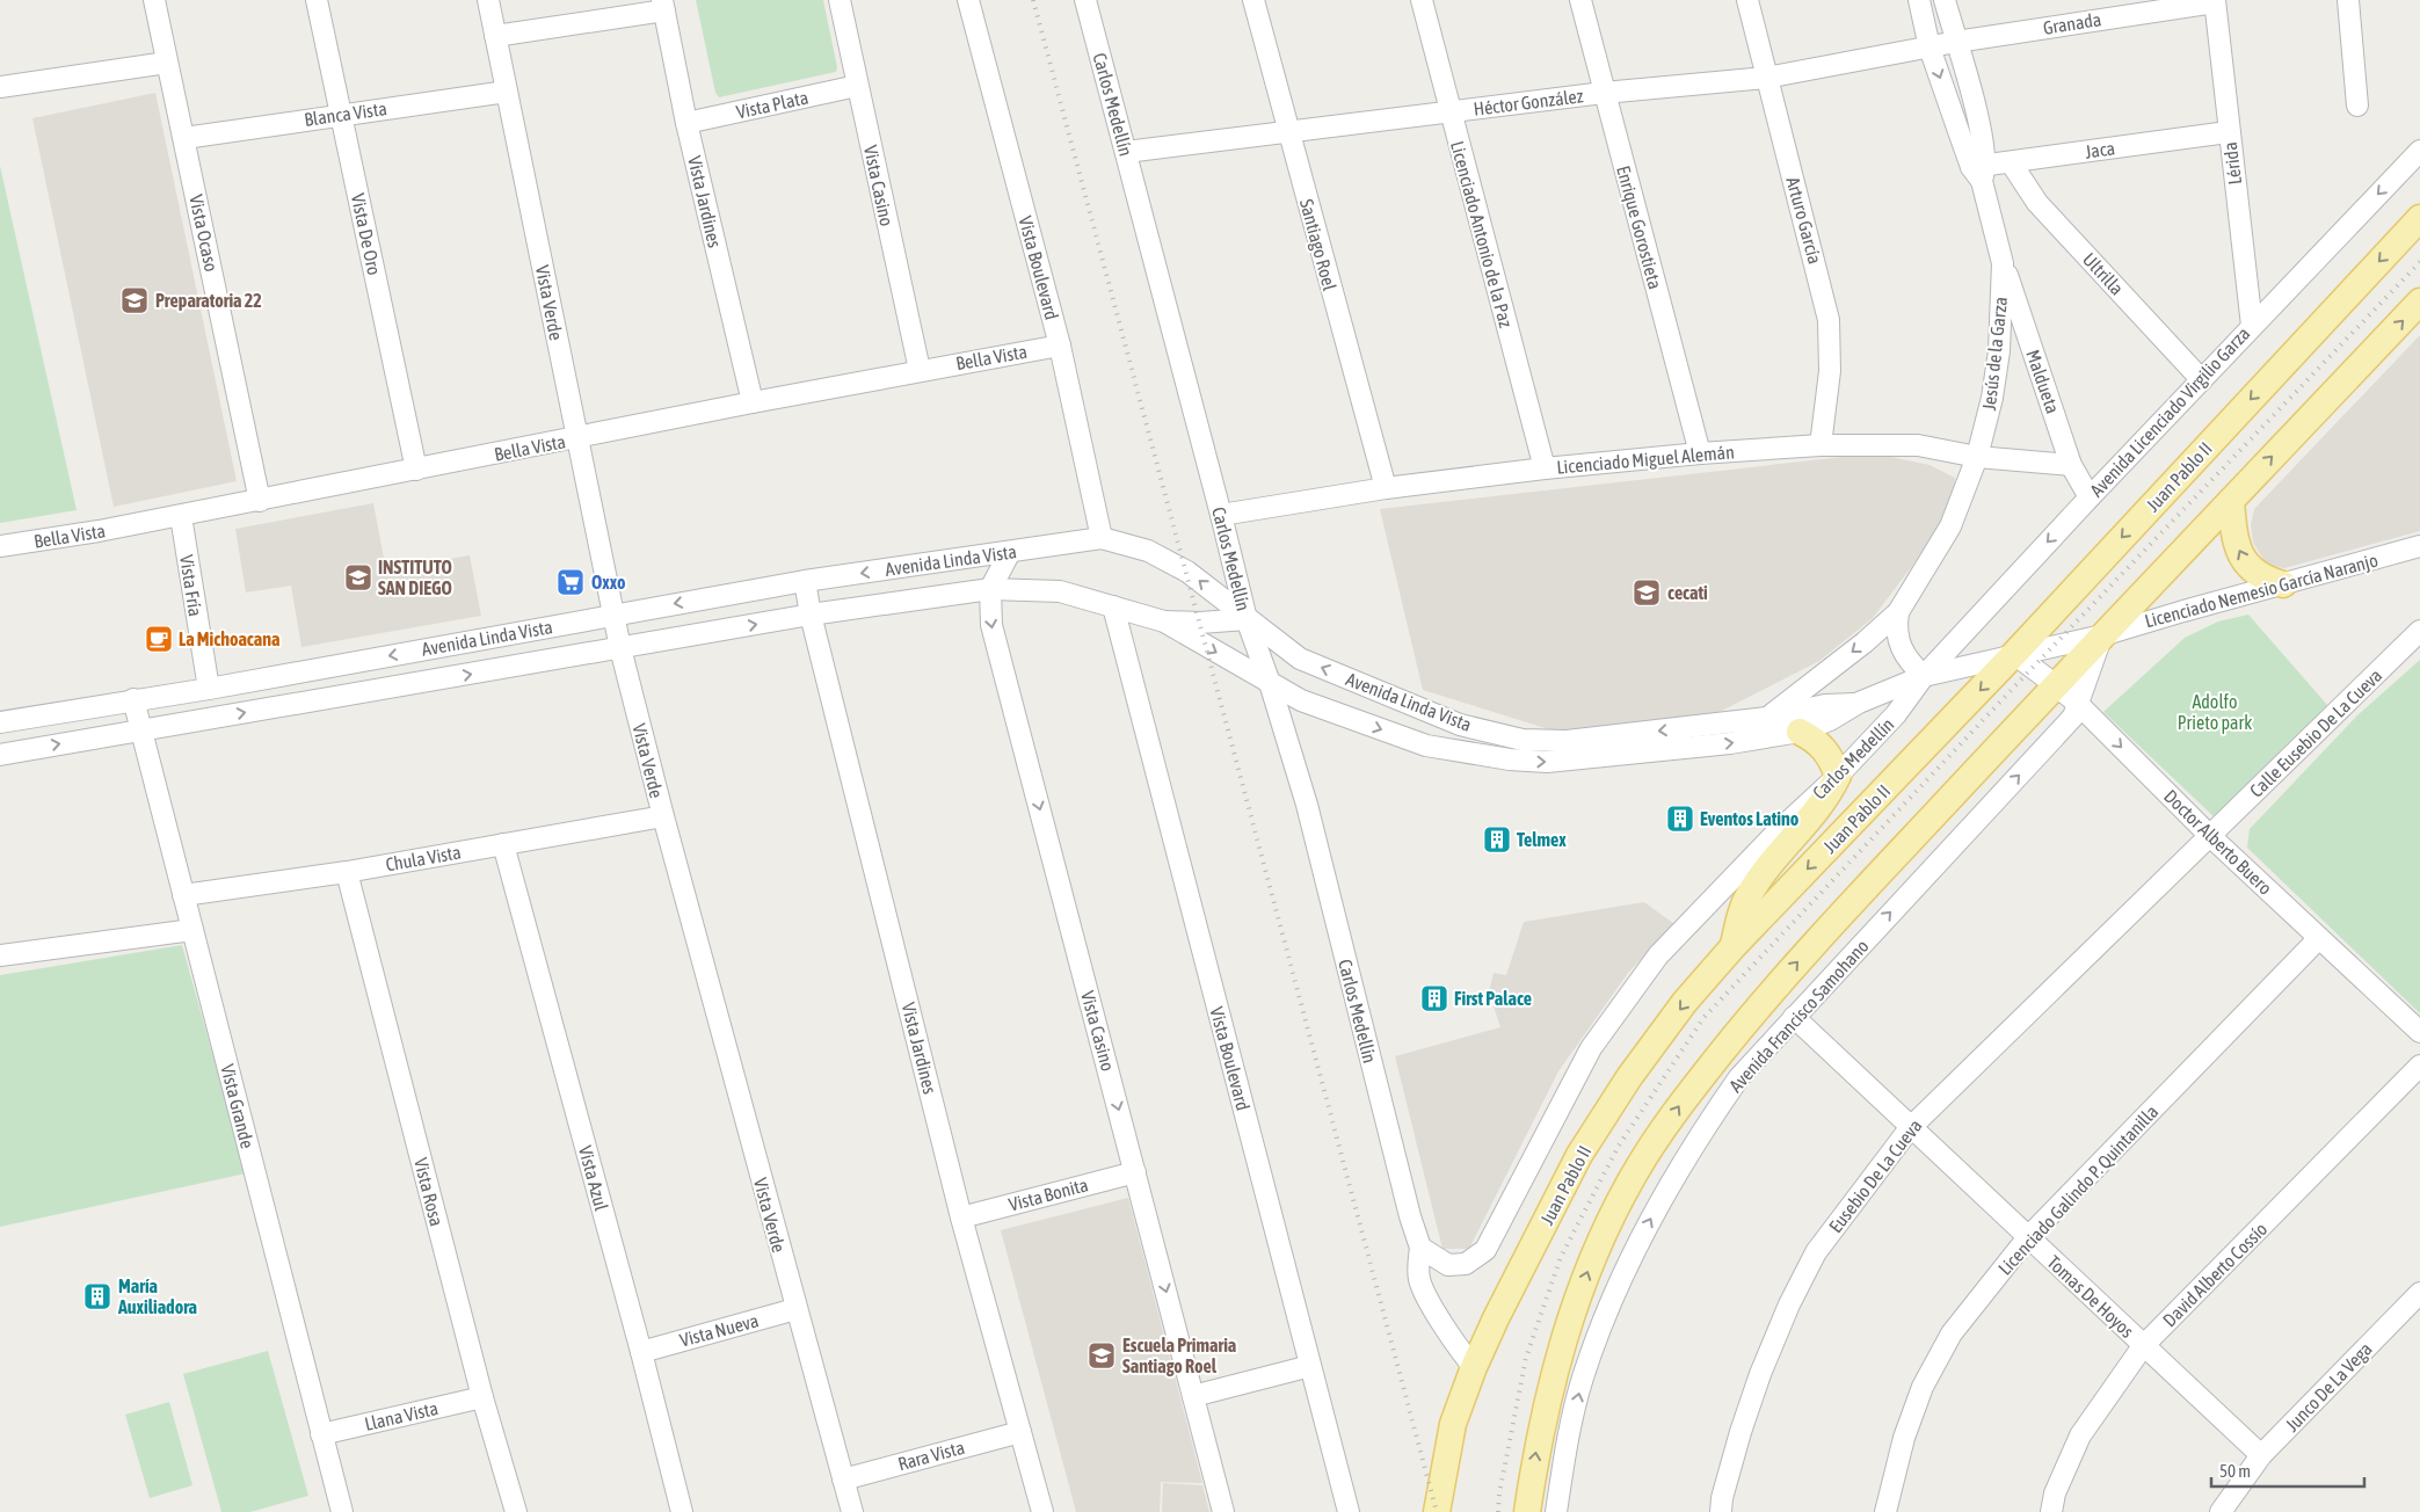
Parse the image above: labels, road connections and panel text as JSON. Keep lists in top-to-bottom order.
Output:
{
  "streets": {
    "main road": ["Juan Pablo II"],
    "street": [
      "Granada",
      "Héctor González",
      "Vista Plata",
      "Carlos Medellín",
      "Blanca Vista",
      "Jaca",
      "Lérida",
      "Vista Casino",
      "Vista Jardines",
      "Arturo García",
      "Enrique Gorostieta",
      "Vista Ocaso",
      "Vista De Oro",
      "Licenciado Antonio de la Paz",
      "Santiago Roel",
      "Vista Boulevard",
      "Ultrilla",
      "Vista Verde",
      "Jesús de la Garza",
      "Bella Vista",
      "Maldueta",
      "Avenida Licenciado Virgilio Garza",
      "Licenciado Miguel Alemán",
      "Avenida Linda Vista",
      "Vista Fría",
      "Licenciado Nemesio García Naranjo",
      "Calle Eusebio De La Cueva",
      "Doctor Alberto Buero",
      "Chula Vista",
      "Avenida Francisco Samohano",
      "Vista Grande",
      "Eusebio De La Cueva",
      "Vista Azul",
      "Licenciado Galindo P. Quintanilla",
      "Vista Rosa",
      "Vista Bonita",
      "David Alberto Cossío",
      "Tomas De Hoyos",
      "Vista Nueva",
      "Junco De La Vega",
      "Llana Vista",
      "Rara Vista"
    ]
  },
  "crossings": [
    ["Granada", "Héctor González"],
    ["Granada", "Lérida"],
    ["Granada", "Jesús de la Garza"],
    ["Héctor González", "Carlos Medellín"],
    ["Héctor González", "Arturo García"],
    ["Héctor González", "Enrique Gorostieta"],
    ["Héctor González", "Licenciado Antonio de la Paz"],
    ["Héctor González", "Santiago Roel"],
    ["Héctor González", "Jesús de la Garza"],
    ["Vista Plata", "Vista Casino"],
    ["Vista Plata", "Vista Jardines"],
    ["Carlos Medellín", "Avenida Licenciado Virgilio Garza"],
    ["Carlos Medellín", "Licenciado Miguel Alemán"],
    ["Carlos Medellín", "Avenida Linda Vista"],
    ["Blanca Vista", "Vista Ocaso"],
    ["Blanca Vista", "Vista De Oro"],
    ["Blanca Vista", "Vista Verde"],
    ["Jaca", "Lérida"],
    ["Jaca", "Ultrilla"],
    ["Jaca", "Jesús de la Garza"],
    ["Lérida", "Avenida Licenciado Virgilio Garza"],
    ["Vista Casino", "Bella Vista"],
    ["Vista Casino", "Avenida Linda Vista"],
    ["Vista Casino", "Vista Bonita"],
    ["Vista Jardines", "Bella Vista"],
    ["Vista Jardines", "Avenida Linda Vista"],
    ["Vista Jardines", "Vista Bonita"],
    ["Vista Jardines", "Rara Vista"],
    ["Arturo García", "Licenciado Miguel Alemán"],
    ["Enrique Gorostieta", "Licenciado Miguel Alemán"],
    ["Vista Ocaso", "Bella Vista"],
    ["Vista De Oro", "Bella Vista"],
    ["Licenciado Antonio de la Paz", "Licenciado Miguel Alemán"],
    ["Santiago Roel", "Licenciado Miguel Alemán"],
    ["Vista Boulevard", "Bella Vista"],
    ["Vista Boulevard", "Avenida Linda Vista"],
    ["Ultrilla", "Avenida Licenciado Virgilio Garza"],
    ["Vista Verde", "Bella Vista"],
    ["Vista Verde", "Avenida Linda Vista"],
    ["Vista Verde", "Chula Vista"],
    ["Vista Verde", "Vista Nueva"],
    ["Vista Verde", "Rara Vista"],
    ["Jesús de la Garza", "Maldueta"],
    ["Jesús de la Garza", "Licenciado Miguel Alemán"],
    ["Jesús de la Garza", "Avenida Linda Vista"],
    ["Bella Vista", "Vista Fría"],
    ["Maldueta", "Avenida Licenciado Virgilio Garza"],
    ["Maldueta", "Licenciado Miguel Alemán"],
    ["Avenida Licenciado Virgilio Garza", "Avenida Linda Vista"],
    ["Juan Pablo II", "Avenida Linda Vista"],
    ["Juan Pablo II", "Licenciado Nemesio García Naranjo"],
    ["Juan Pablo II", "Doctor Alberto Buero"],
    ["Avenida Linda Vista", "Vista Fría"],
    ["Avenida Linda Vista", "Licenciado Nemesio García Naranjo"],
    ["Avenida Linda Vista", "Doctor Alberto Buero"],
    ["Avenida Linda Vista", "Vista Grande"],
    ["Licenciado Nemesio García Naranjo", "Doctor Alberto Buero"],
    ["Licenciado Nemesio García Naranjo", "Avenida Francisco Samohano"],
    ["Calle Eusebio De La Cueva", "Doctor Alberto Buero"],
    ["Calle Eusebio De La Cueva", "Eusebio De La Cueva"],
    ["Doctor Alberto Buero", "Avenida Francisco Samohano"],
    ["Doctor Alberto Buero", "Eusebio De La Cueva"],
    ["Doctor Alberto Buero", "Licenciado Galindo P. Quintanilla"],
    ["Chula Vista", "Vista Grande"],
    ["Chula Vista", "Vista Azul"],
    ["Chula Vista", "Vista Rosa"],
    ["Avenida Francisco Samohano", "Tomas De Hoyos"],
    ["Vista Grande", "Llana Vista"],
    ["Eusebio De La Cueva", "Tomas De Hoyos"],
    ["Vista Azul", "Vista Nueva"],
    ["Licenciado Galindo P. Quintanilla", "Tomas De Hoyos"],
    ["Vista Rosa", "Llana Vista"],
    ["David Alberto Cossío", "Tomas De Hoyos"],
    ["Tomas De Hoyos", "Junco De La Vega"]
  ],
  "one_way": ["Vista Casino", "Avenida Licenciado Virgilio Garza", "Avenida Francisco Samohano"],
  "parks": ["Adolfo Prieto park"],
  "places": {
    "school or university": [
      "Preparatoria 22",
      "INSTITUTO SAN DIEGO",
      "cecati",
      "Escuela Primaria Santiago Roel"
    ],
    "supermarket": ["Oxxo"],
    "cafe": ["La Michoacana"],
    "building": [
      "Eventos Latino",
      "Telmex",
      "First Palace",
      "María Auxiliadora"
    ]
  },
  "scale_bar": "50 m"
}
